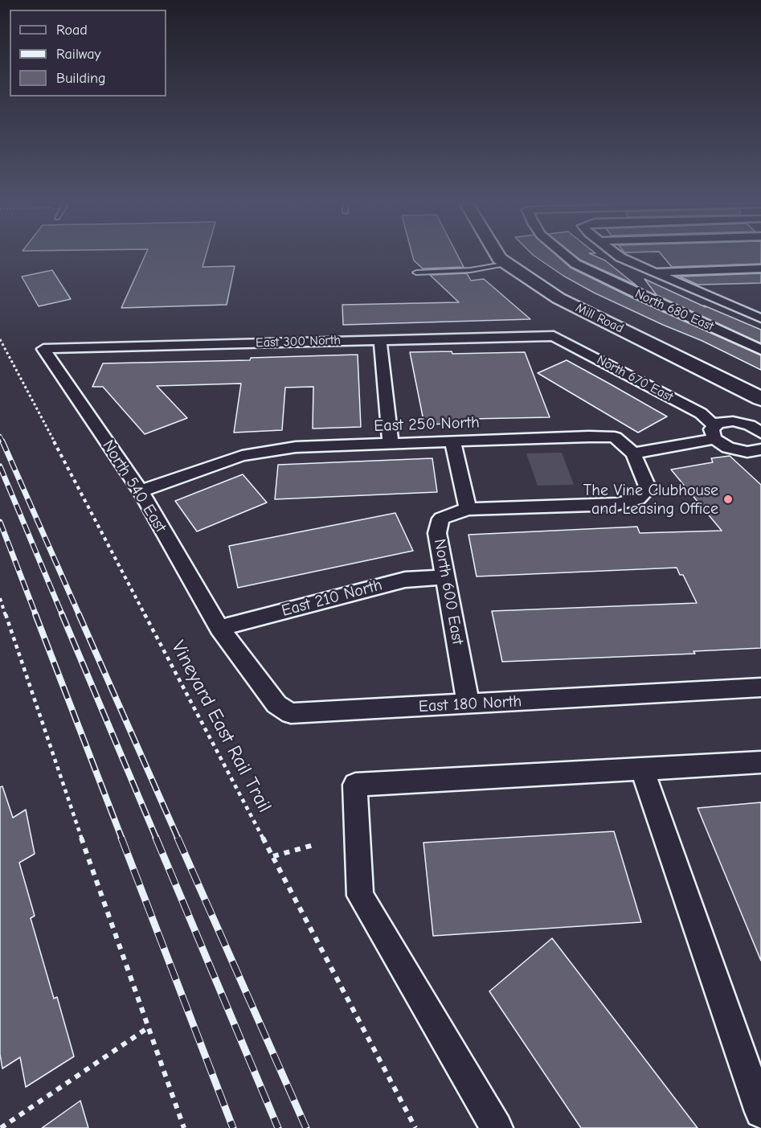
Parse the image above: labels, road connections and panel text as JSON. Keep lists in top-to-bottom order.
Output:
{
  "streets": {
    "main road": ["Mill Road"],
    "street": [
      "North 680 East",
      "East 300 North",
      "North 670 East",
      "East 250 North",
      "North 540 East",
      "North 600 East",
      "East 210 North",
      "East 180 North"
    ],
    "path": ["Vineyard East Rail Trail"]
  },
  "crossings": [
    ["East 300 North", "North 670 East"],
    ["East 300 North", "North 540 East"],
    ["East 250 North", "North 540 East"],
    ["North 540 East", "East 210 North"],
    ["North 540 East", "East 180 North"],
    ["North 600 East", "East 210 North"],
    ["North 600 East", "East 180 North"],
    ["East 210 North", "East 180 North"]
  ],
  "places": ["The Vine Clubhouse and Leasing Office"],
  "legend": ["Road", "Railway", "Building"]
}
